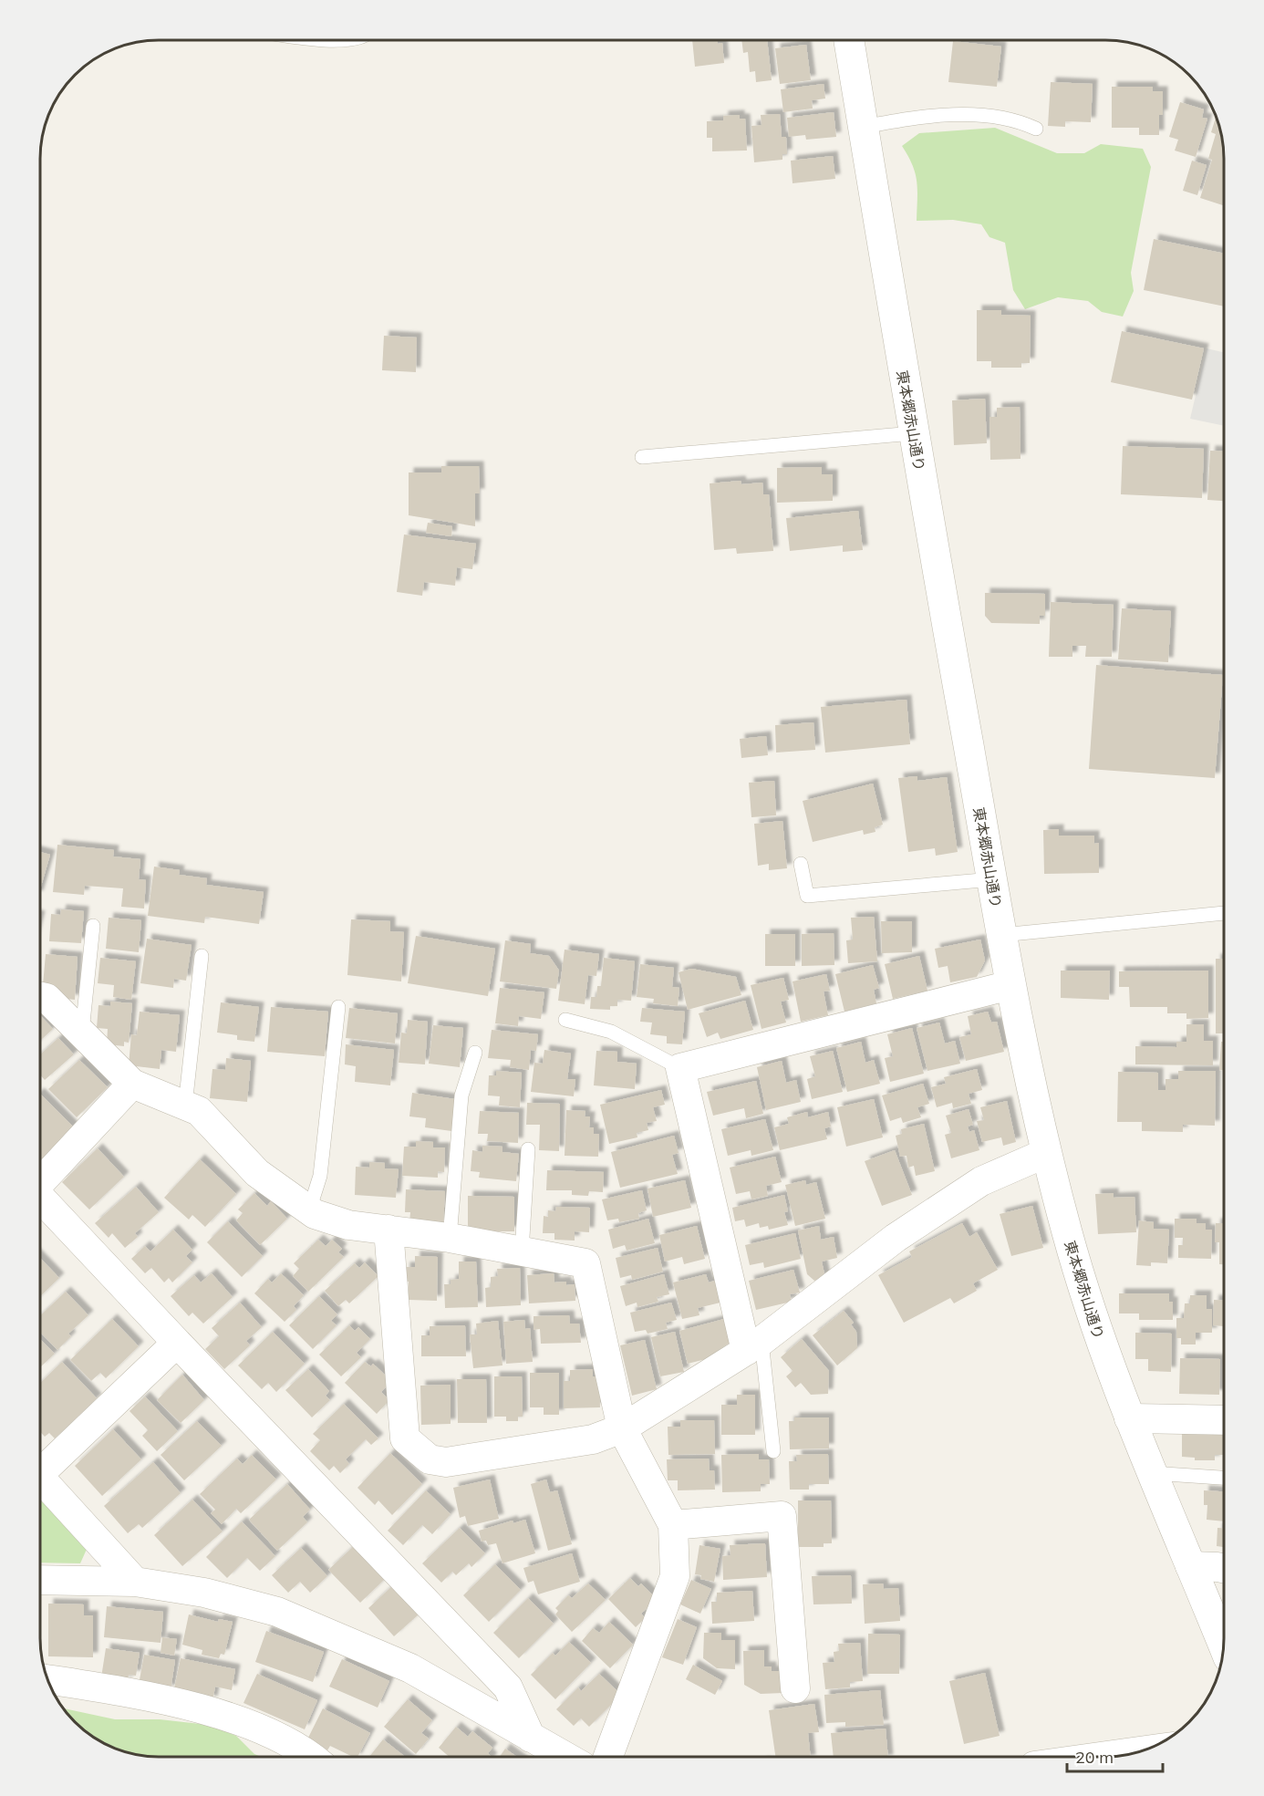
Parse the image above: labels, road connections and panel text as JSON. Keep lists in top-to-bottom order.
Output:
{
  "streets": {
    "street": ["東本郷赤山通り"]
  },
  "scale_bar": "20 m"
}
